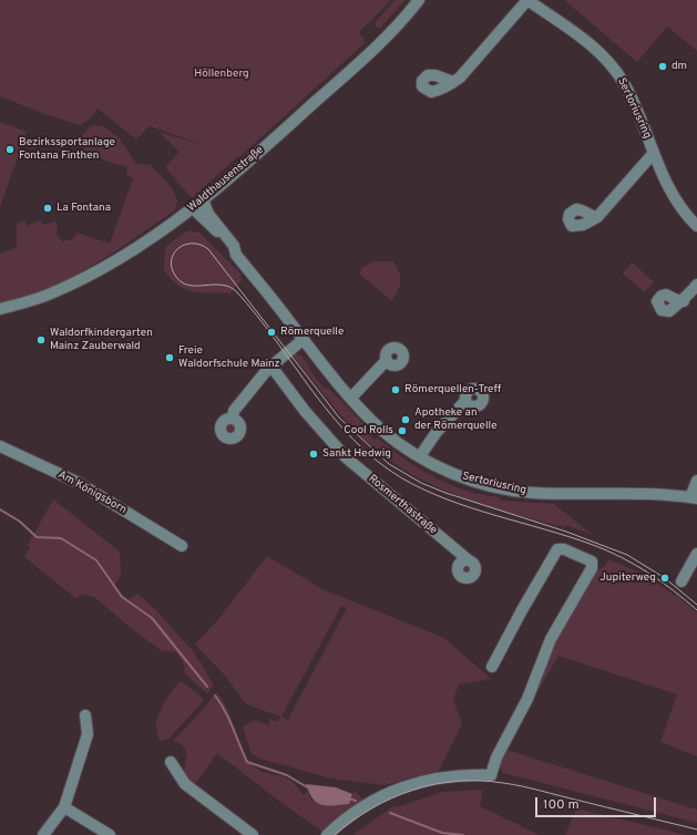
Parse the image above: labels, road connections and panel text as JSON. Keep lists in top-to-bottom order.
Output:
{
  "streets": {
    "street": [
      "Sertoriusring",
      "Waldthausenstraße",
      "Am Königsborn",
      "Rosmerthastraße"
    ]
  },
  "crossings": [
    ["Sertoriusring", "Waldthausenstraße"]
  ],
  "parks": ["Höllenberg"],
  "places": [
    "dm",
    "Bezirkssportanlage Fontana Finthen",
    "La Fontana",
    "Römerquelle",
    "Waldorfkindergarten Mainz Zauberwald",
    "Freie Waldorfschule Mainz",
    "Römerquellen-Treff",
    "Apotheke an der Römerquelle",
    "Cool Rolls",
    "Sankt Hedwig",
    "Jupiterweg"
  ],
  "scale_bar": "100 m"
}
